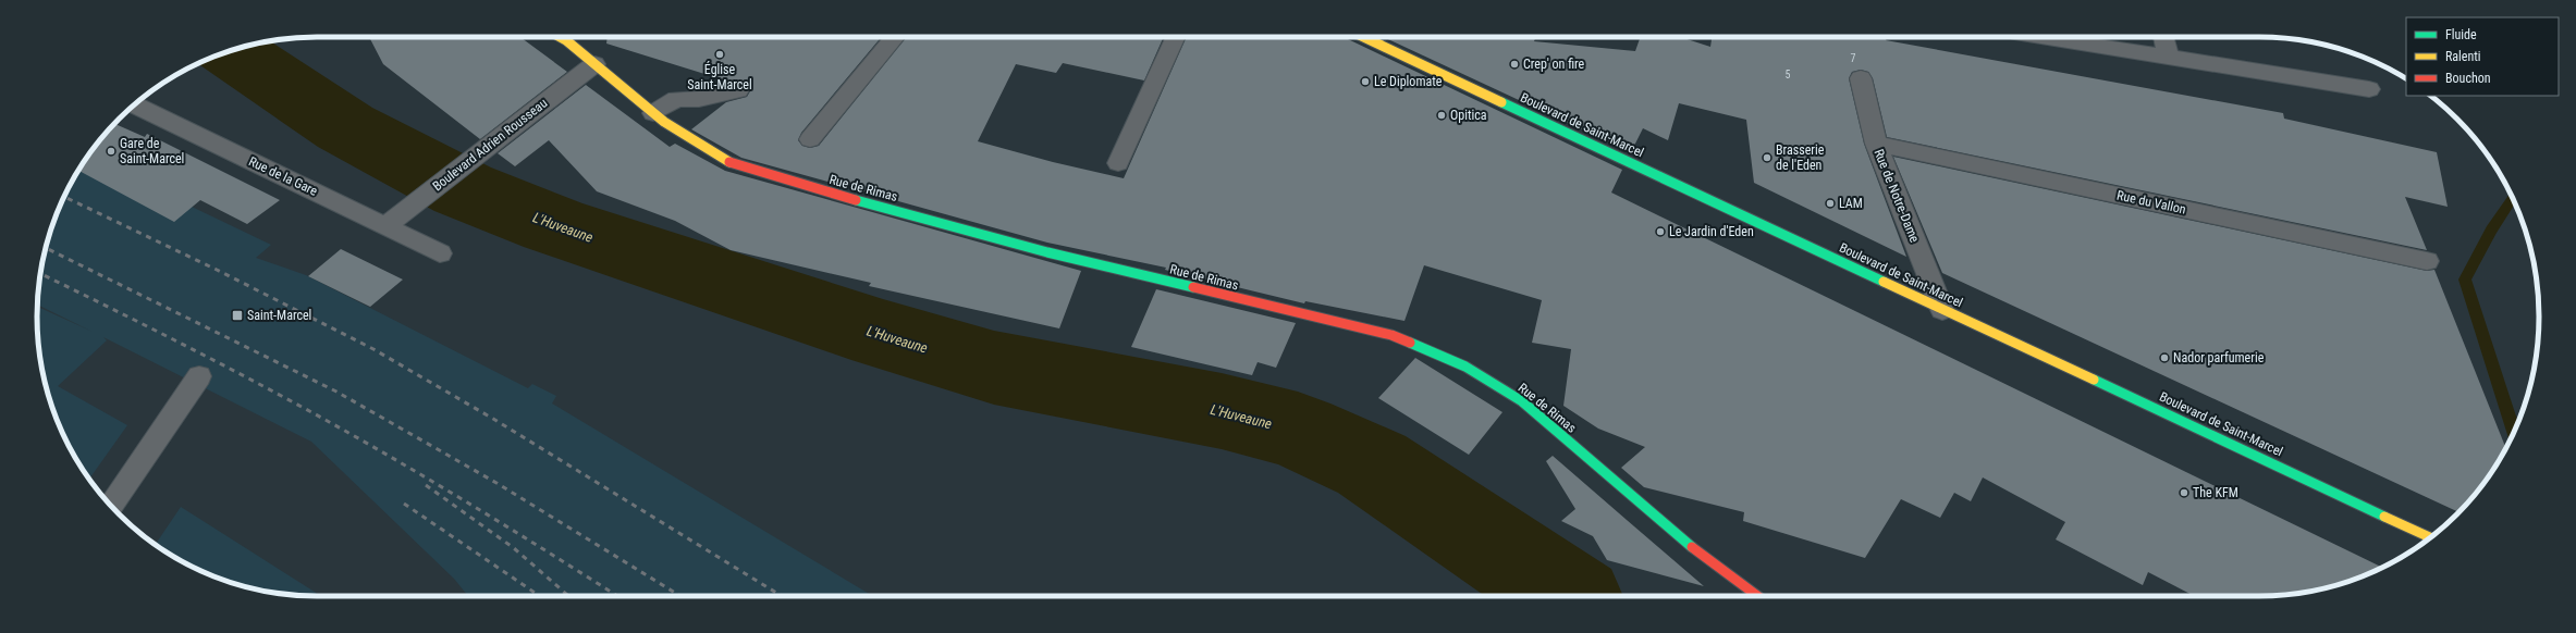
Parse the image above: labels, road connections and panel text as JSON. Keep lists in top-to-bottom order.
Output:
{
  "streets": {
    "street": [
      "Boulevard de Saint-Marcel",
      "Boulevard Adrien Rousseau",
      "Rue de la Gare",
      "Rue de Rimas",
      "Rue de Notre-Dame",
      "Rue du Vallon"
    ]
  },
  "crossings": [
    ["Boulevard de Saint-Marcel", "Rue de Notre-Dame"],
    ["Boulevard Adrien Rousseau", "Rue de la Gare"],
    ["Boulevard Adrien Rousseau", "Rue de Rimas"],
    ["Rue de Notre-Dame", "Rue du Vallon"]
  ],
  "water": ["L'Huveaune"],
  "places": {
    "other": [
      "Église Saint-Marcel",
      "Crep' on fire",
      "Le Diplomate",
      "Opitica",
      "Gare de Saint-Marcel",
      "Brasserie de l'Eden",
      "LAM",
      "Le Jardin d'Eden",
      "Nador parfumerie",
      "The KFM"
    ],
    "transit": ["Saint-Marcel"]
  },
  "house_numbers": ["7", "5"],
  "legend": ["Fluide", "Ralenti", "Bouchon"]
}
